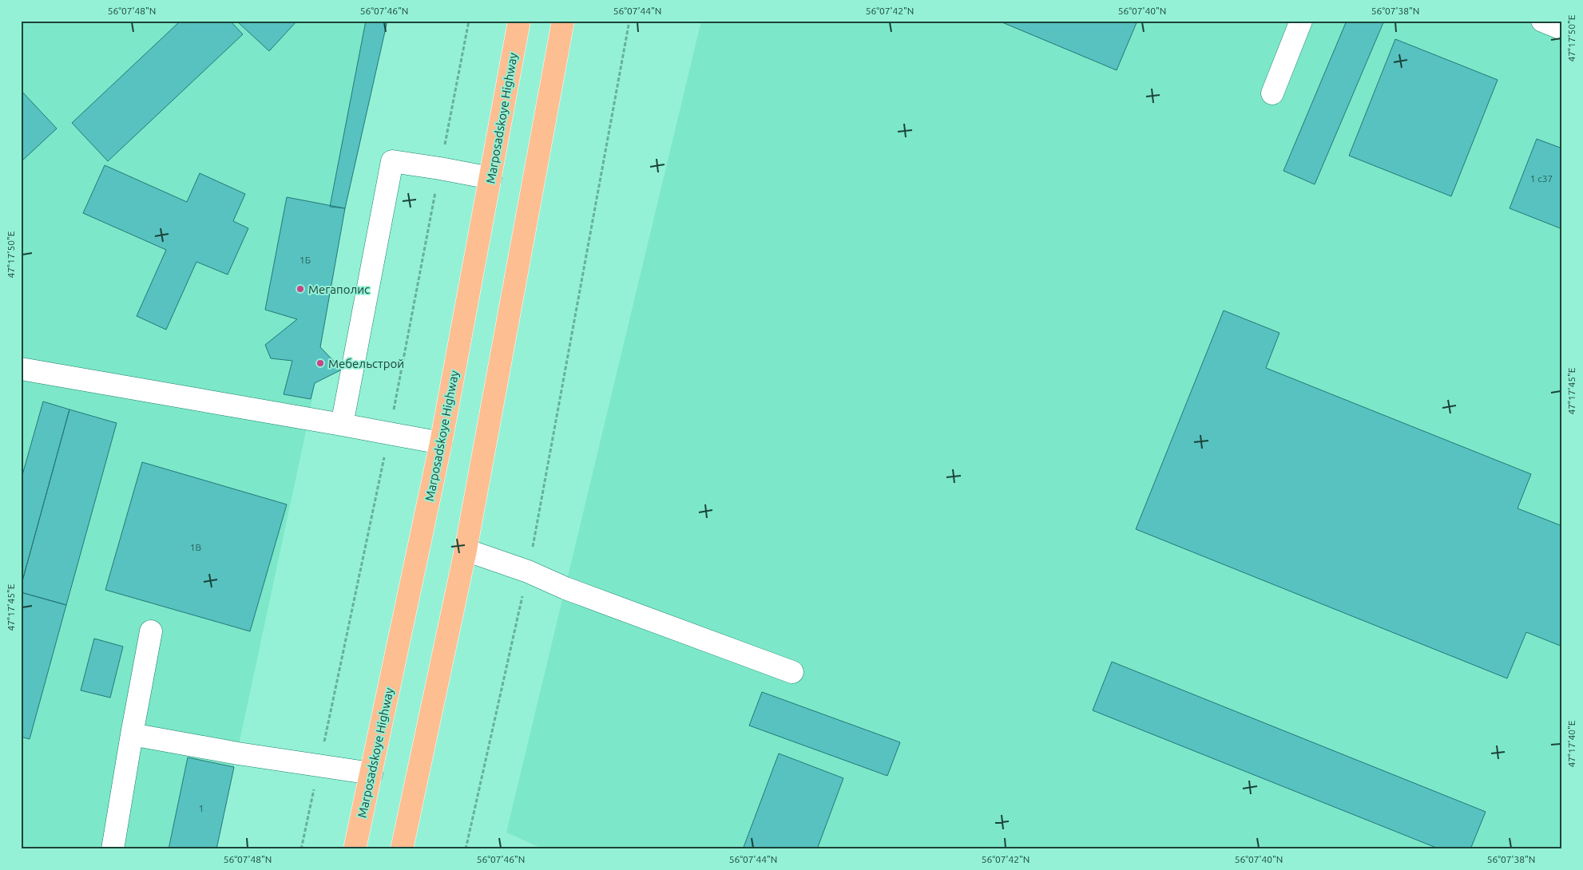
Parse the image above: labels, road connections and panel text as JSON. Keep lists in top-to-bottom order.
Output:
{
  "streets": {
    "main road": ["Marposadskoye Highway"]
  },
  "places": ["Мегаполис", "Мебельстрой"],
  "house_numbers": [
    "1 с37",
    "1Б",
    "1В",
    "1"
  ],
  "coordinates": [
    "56°07'48\"N",
    "56°07'46\"N",
    "56°07'44\"N",
    "56°07'42\"N",
    "56°07'40\"N",
    "56°07'38\"N",
    "47°17'50\"E",
    "47°17'45\"E",
    "47°17'40\"E"
  ]
}
